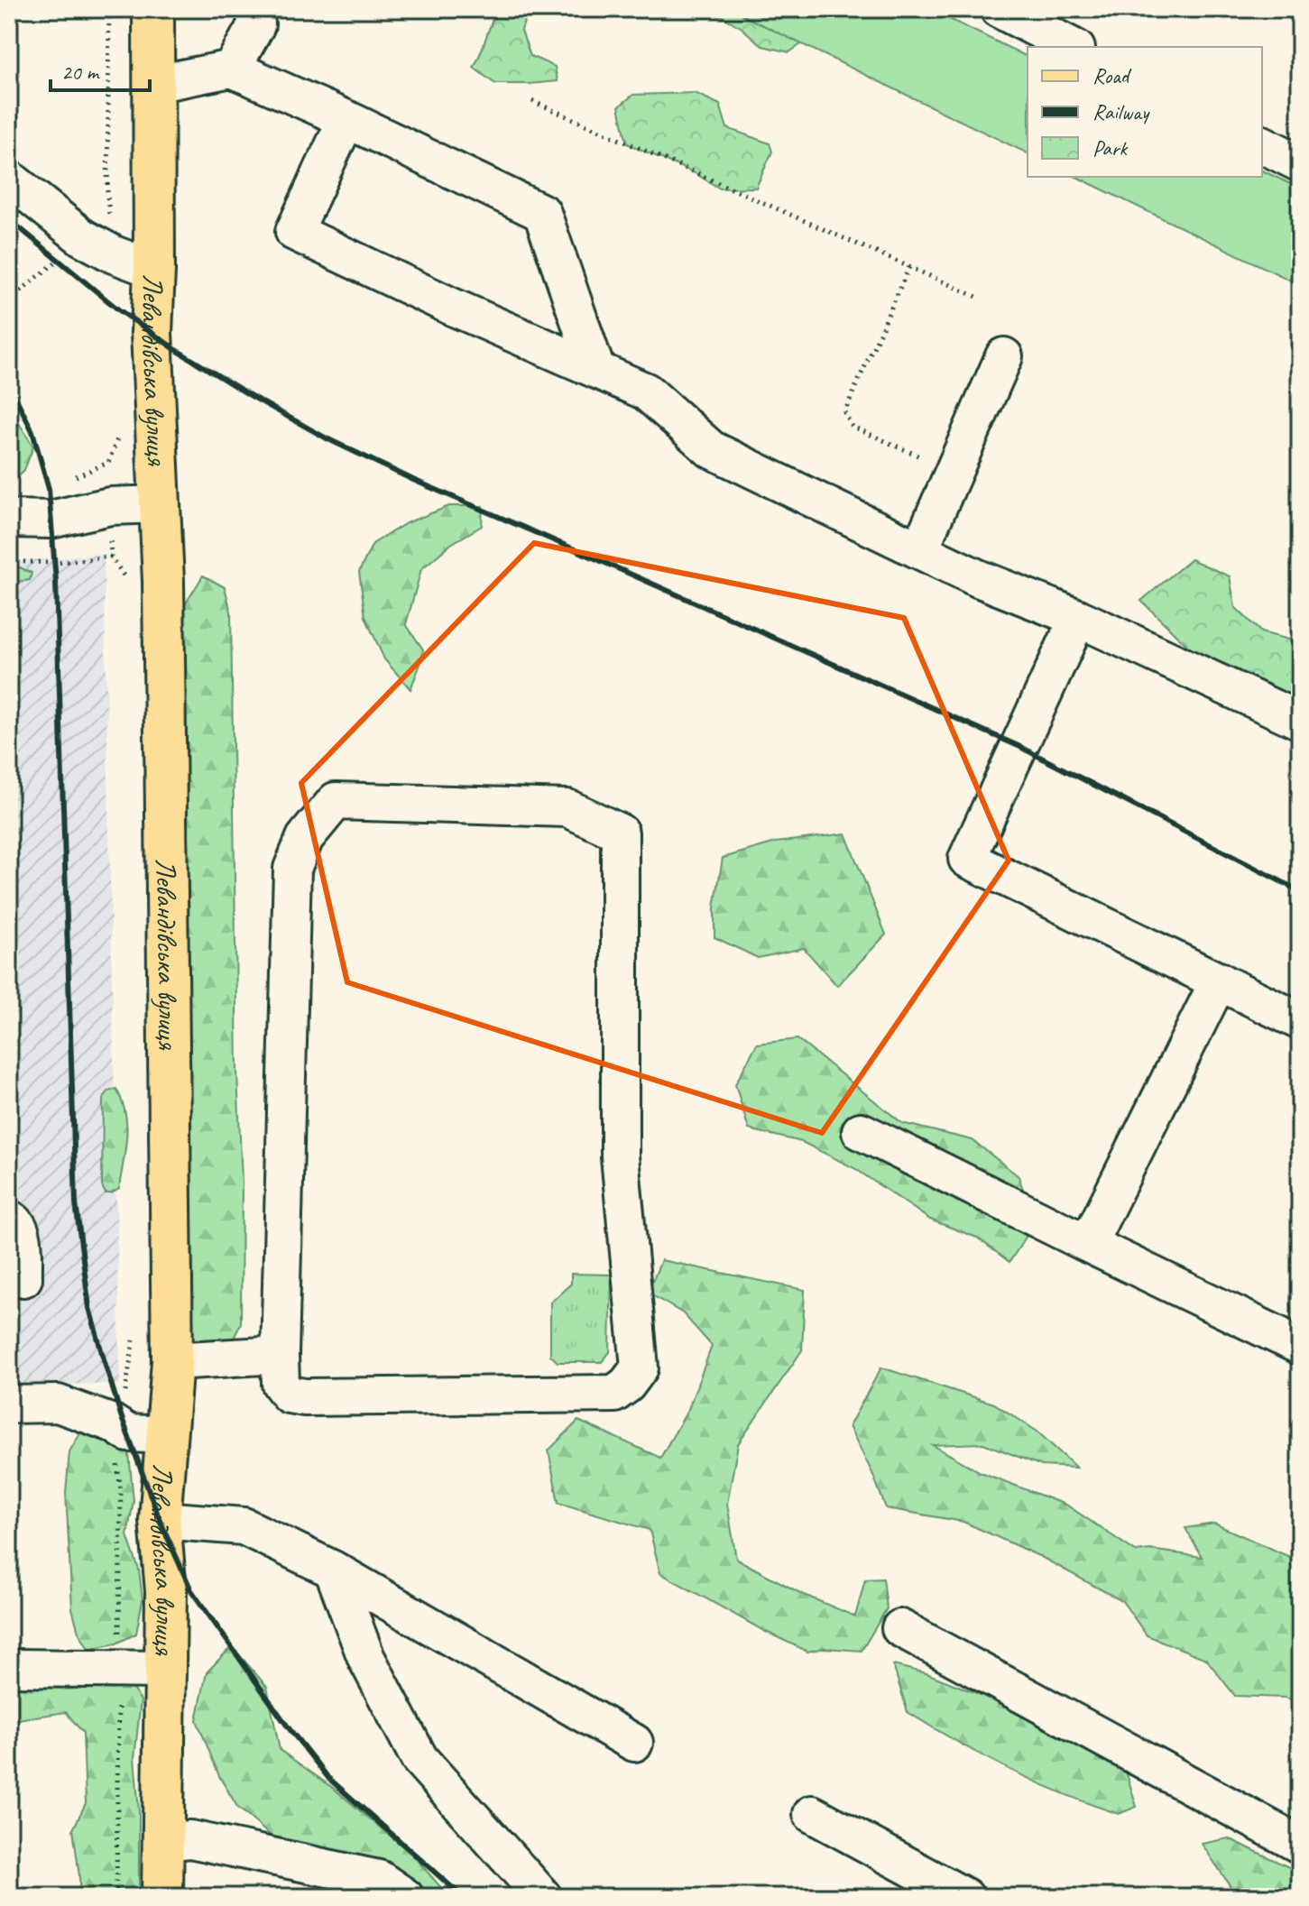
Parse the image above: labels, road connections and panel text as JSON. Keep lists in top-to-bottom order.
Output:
{
  "streets": {
    "main road": ["Левандівська вулиця"]
  },
  "legend": ["Road", "Railway", "Park"],
  "scale_bar": "20 m"
}
